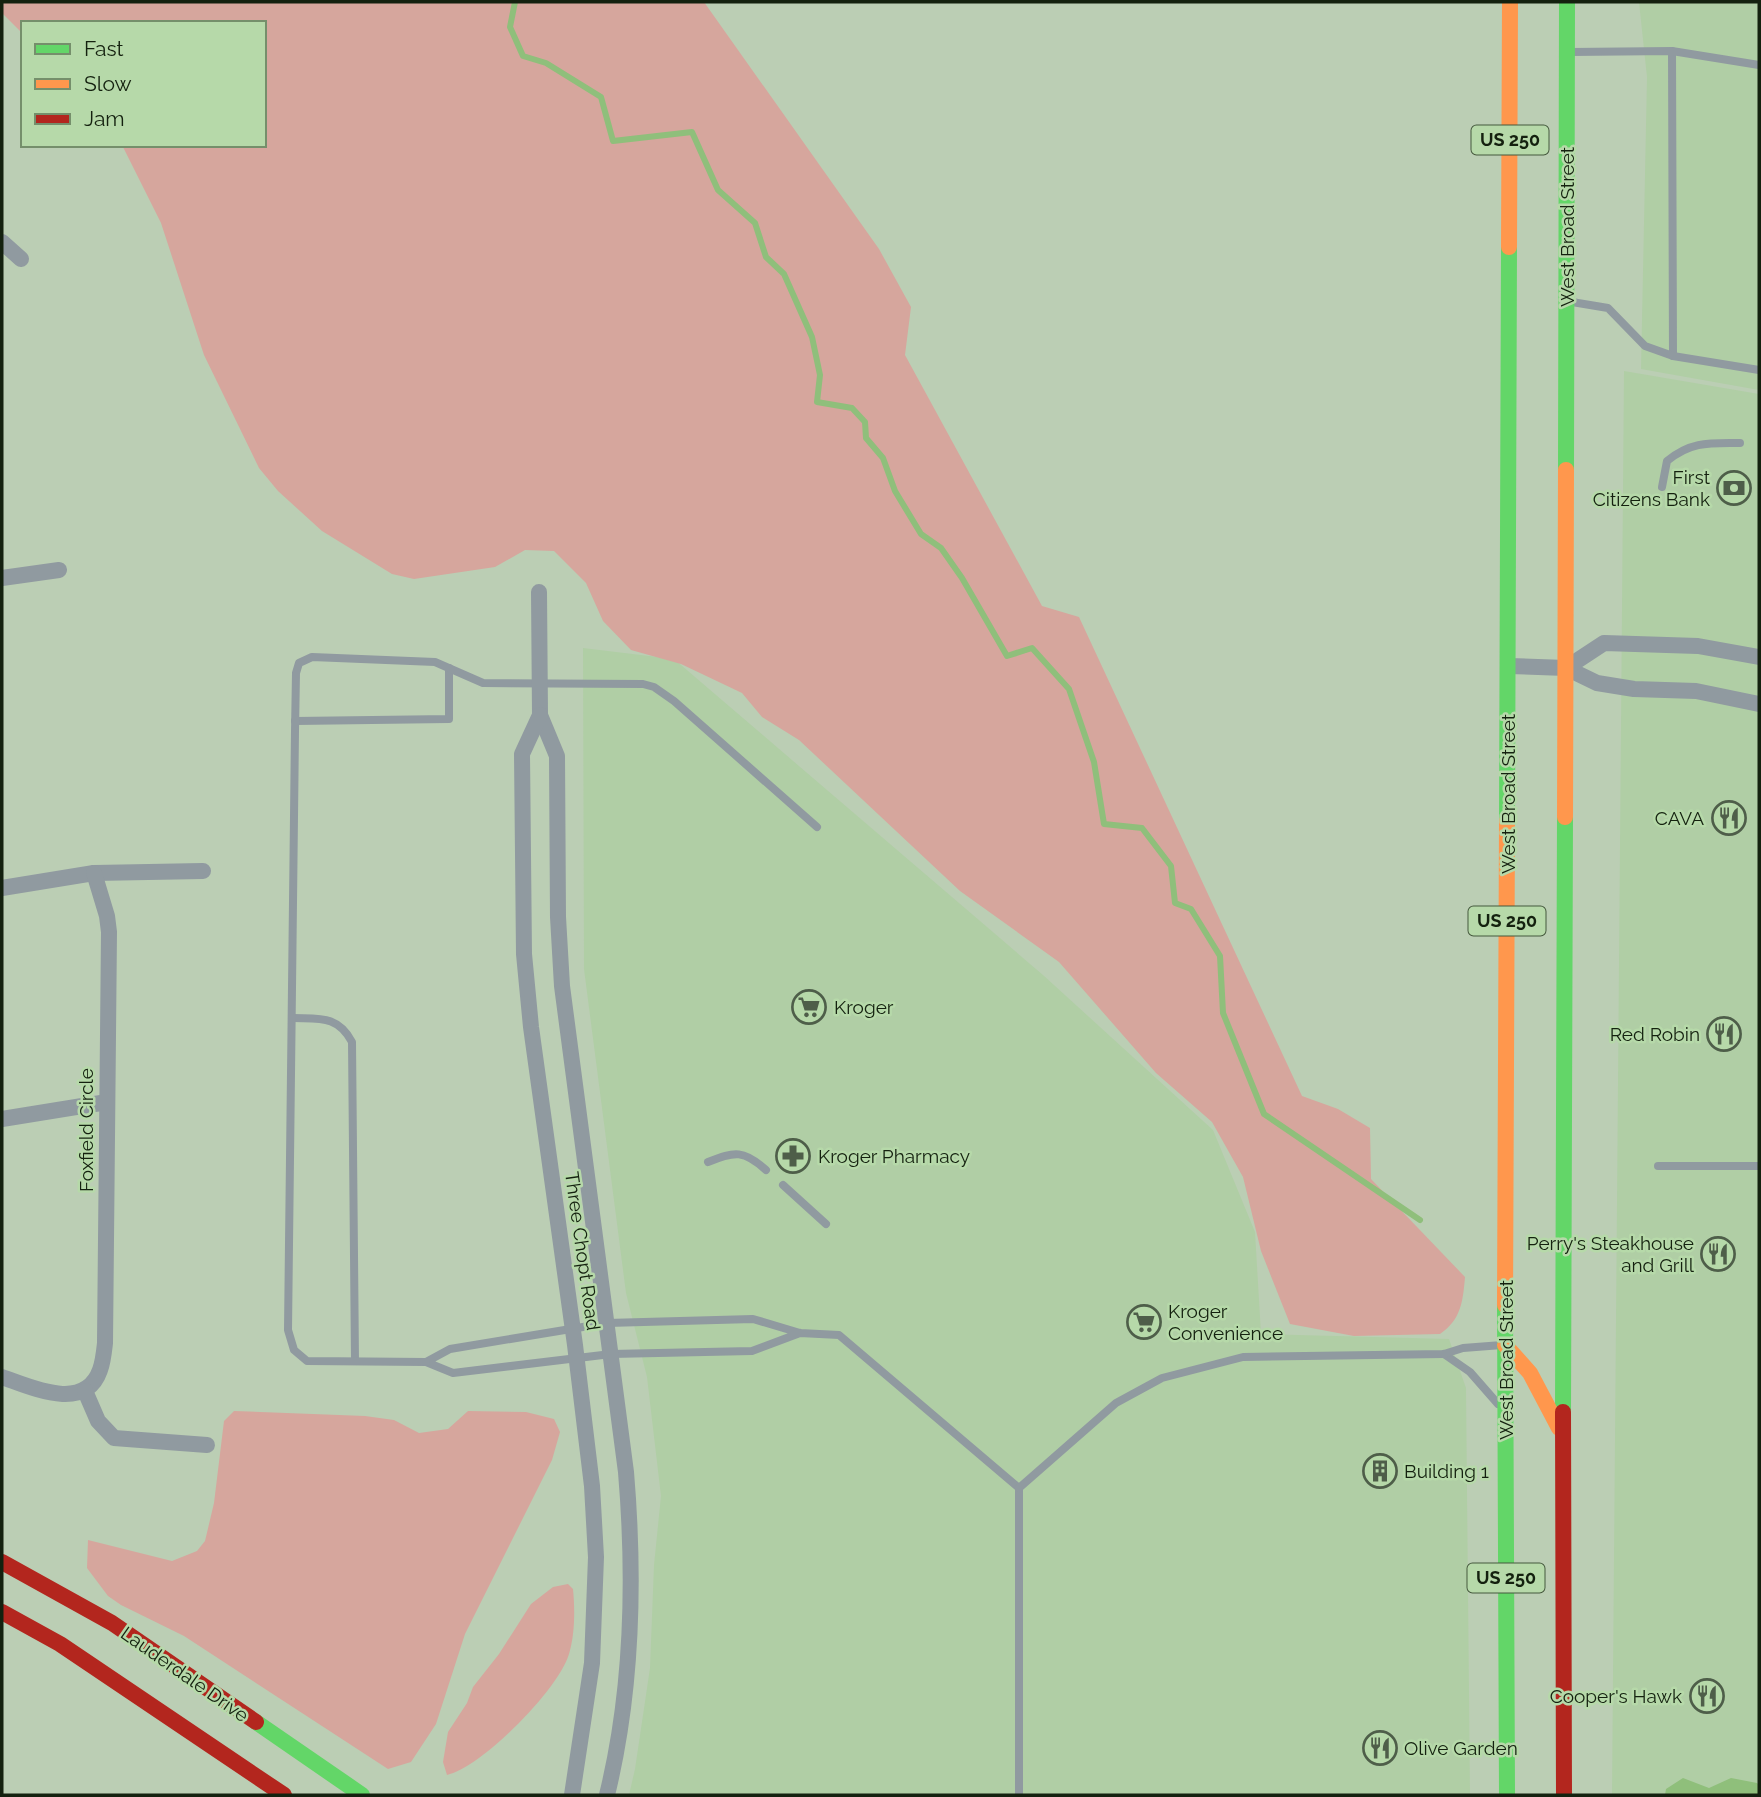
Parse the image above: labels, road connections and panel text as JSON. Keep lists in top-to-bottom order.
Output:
{
  "streets": {
    "main road": ["US 250", "West Broad Street", "Lauderdale Drive"],
    "street": ["Foxfield Circle", "Three Chopt Road"]
  },
  "places": {
    "bank": ["First Citizens Bank"],
    "restaurant": [
      "CAVA",
      "Red Robin",
      "Perry's Steakhouse and Grill",
      "Cooper's Hawk",
      "Olive Garden"
    ],
    "supermarket": ["Kroger", "Kroger Convenience"],
    "pharmacy": ["Kroger Pharmacy"],
    "building": ["Building 1"]
  },
  "legend": ["Fast", "Slow", "Jam"]
}
